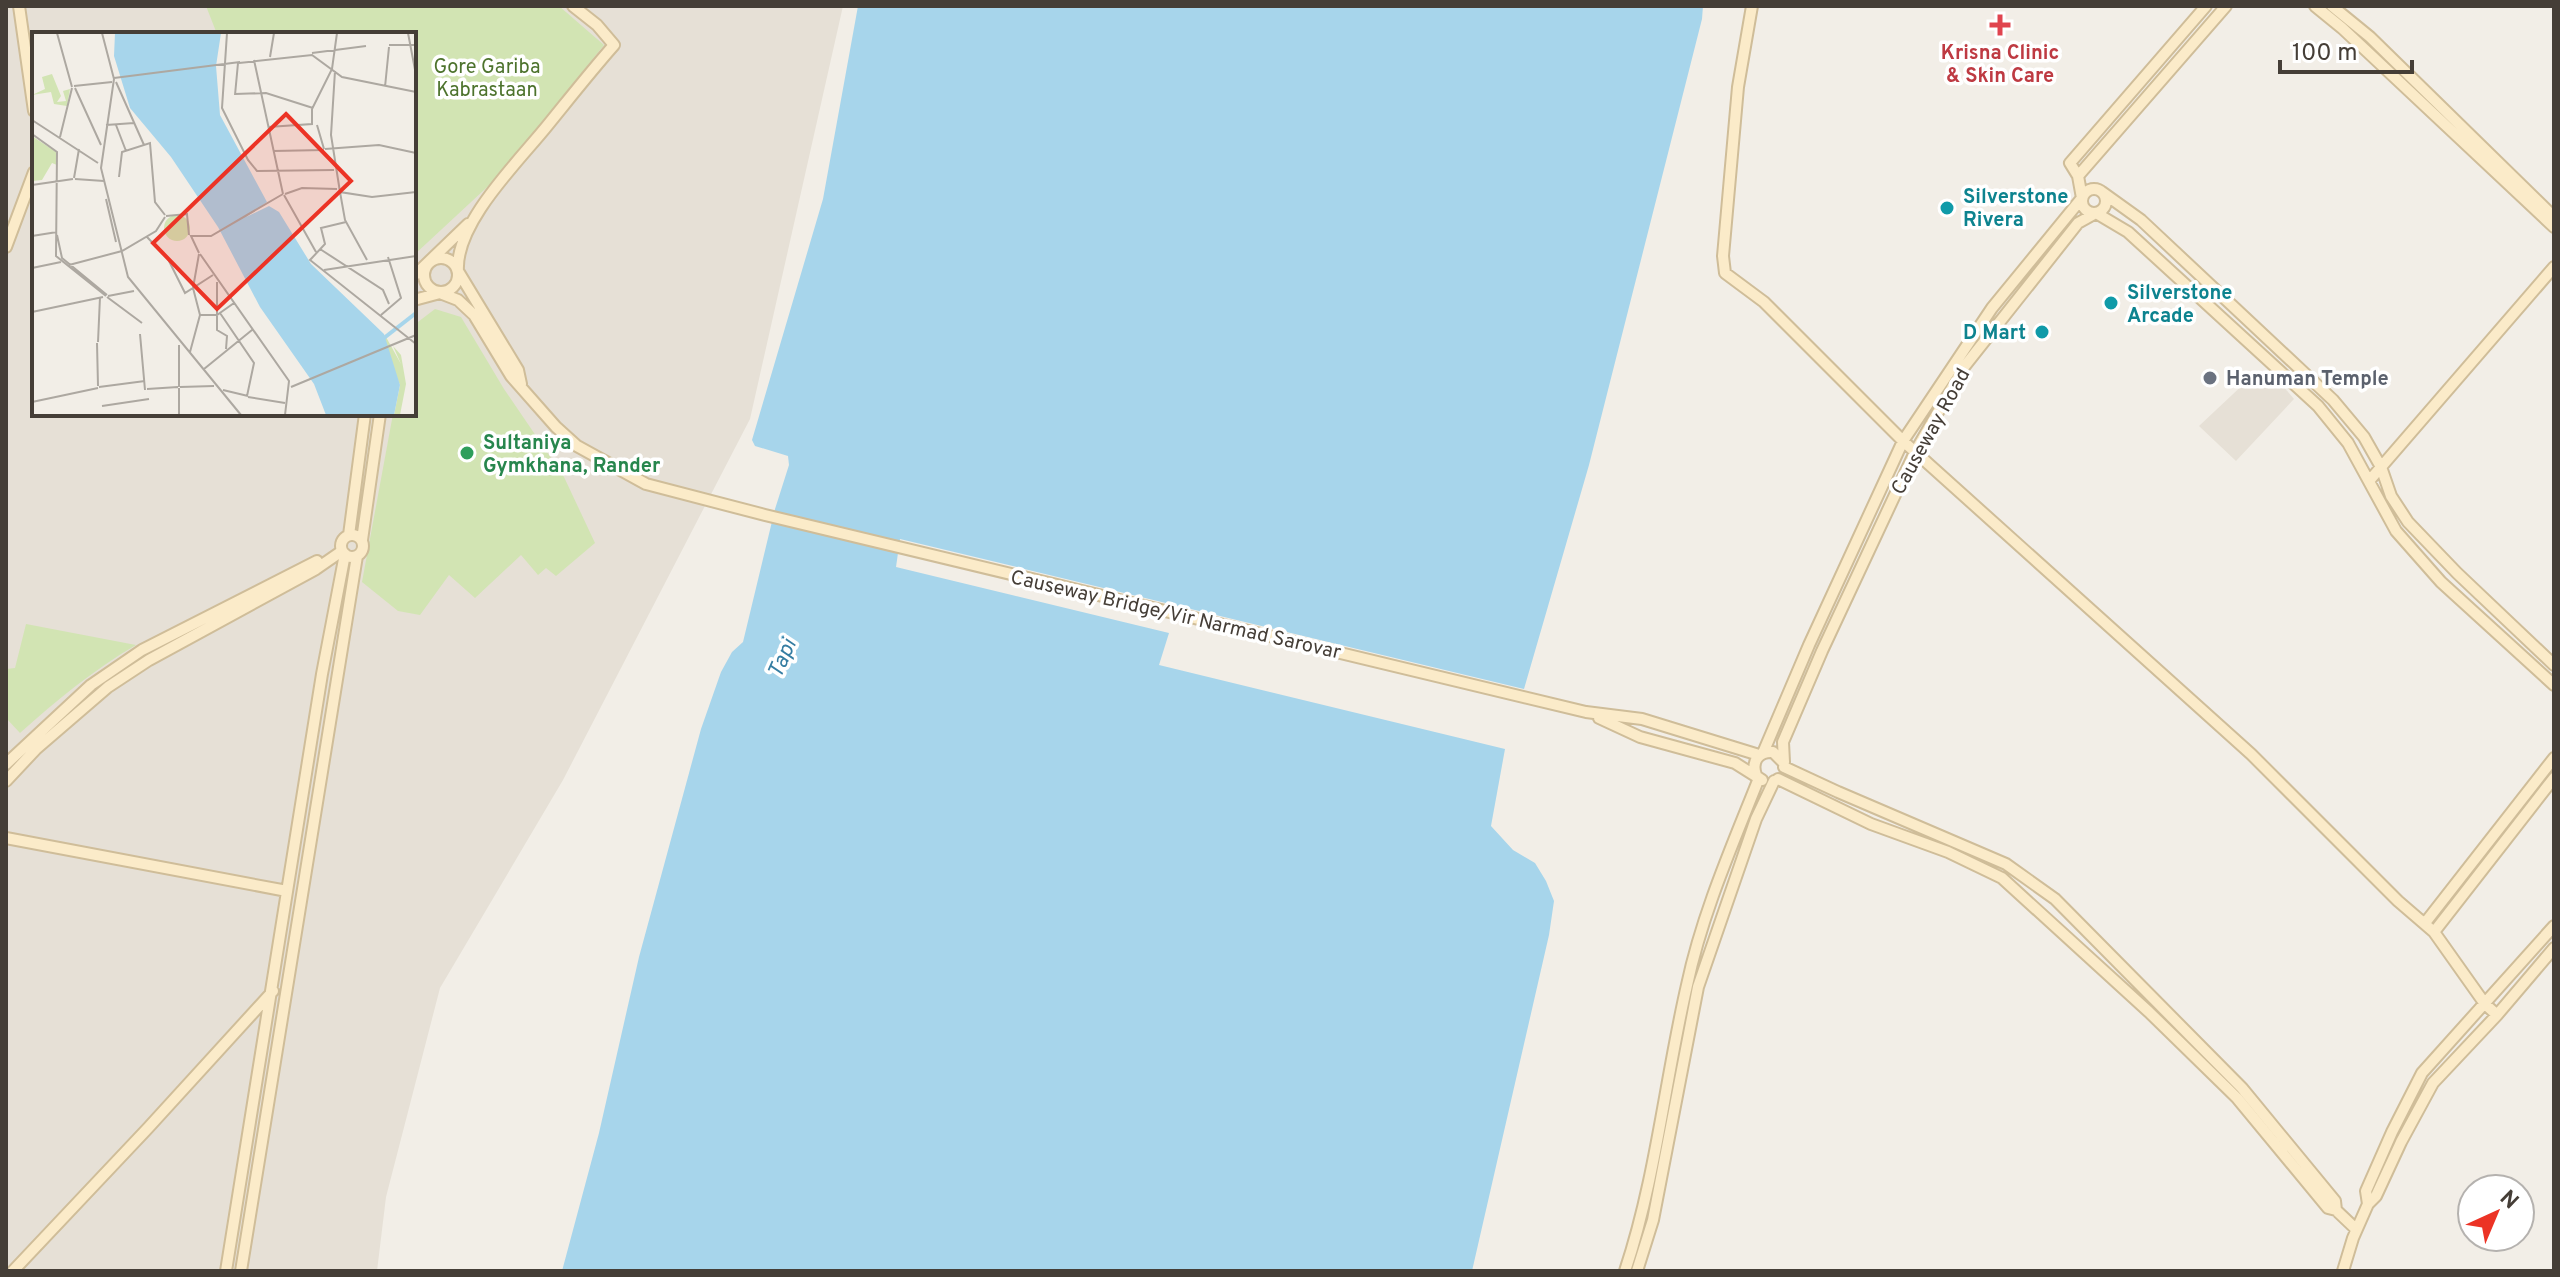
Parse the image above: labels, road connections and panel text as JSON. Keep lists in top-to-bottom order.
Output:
{
  "streets": {
    "street": ["Causeway Road", "Causeway Bridge/Vir Narmad Sarovar"]
  },
  "water": ["Tapi"],
  "parks": ["Gore Gariba Kabrastaan"],
  "places": {
    "health": ["Krisna Clinic & Skin Care"],
    "other": [
      "Silverstone Rivera",
      "Silverstone Arcade",
      "D Mart",
      "Hanuman Temple",
      "Sultaniya Gymkhana, Rander"
    ]
  },
  "scale_bar": "100 m",
  "north": "top right"
}
